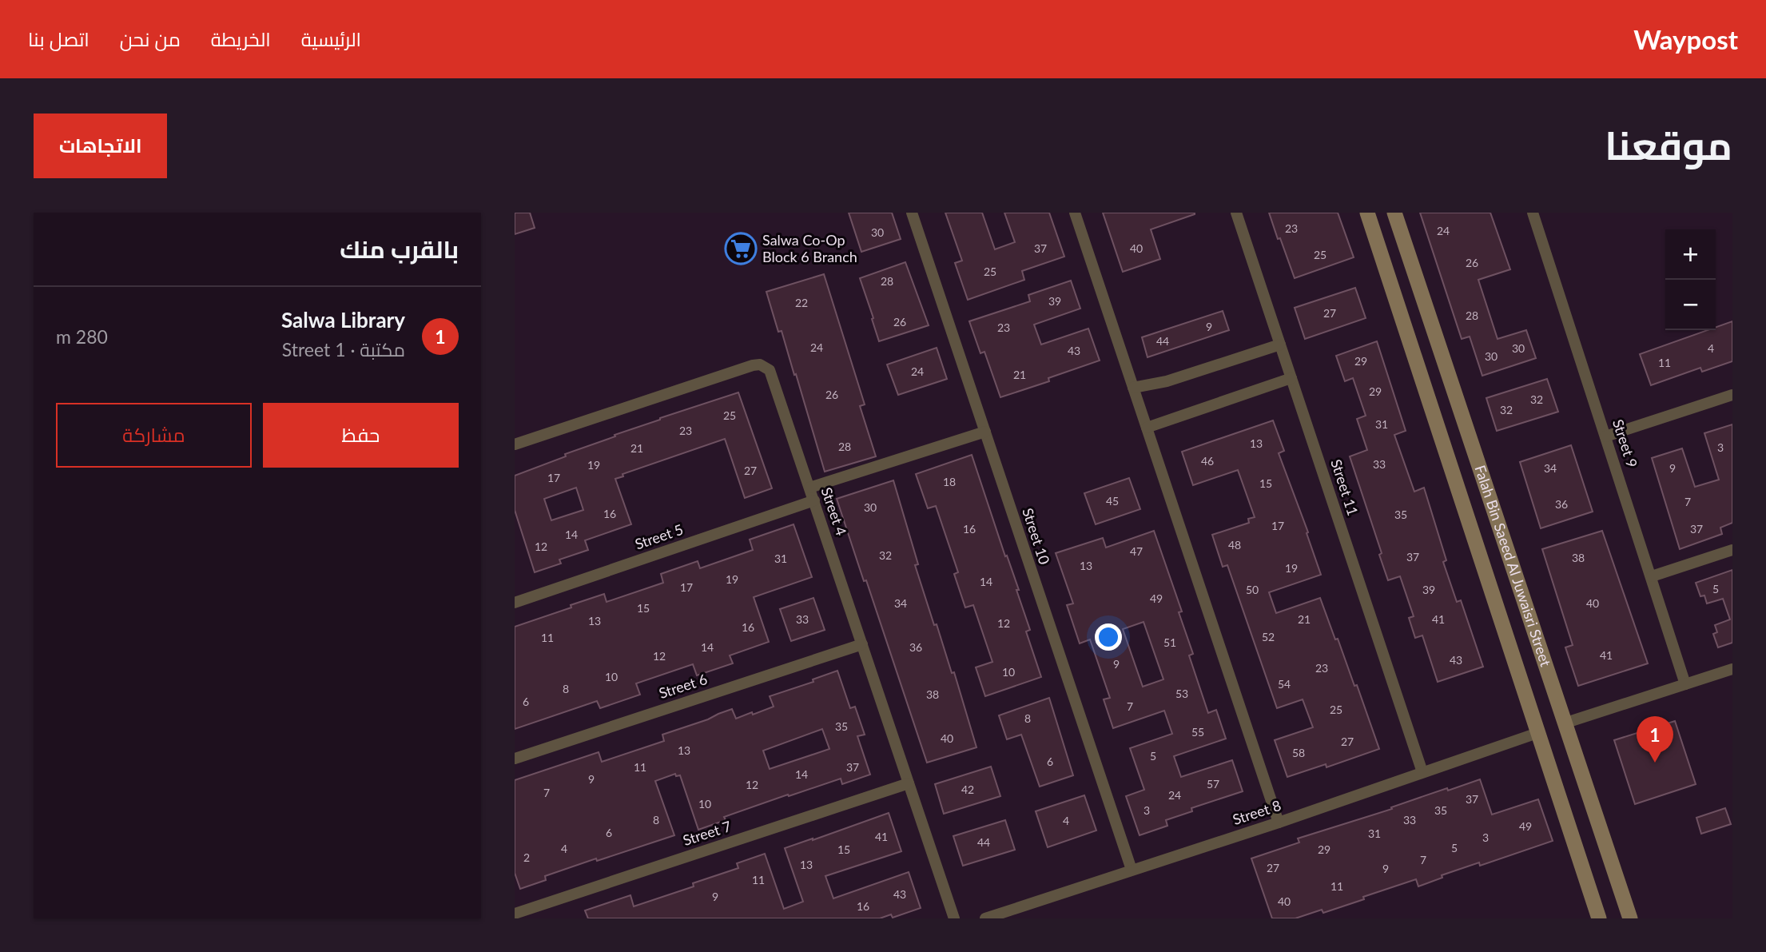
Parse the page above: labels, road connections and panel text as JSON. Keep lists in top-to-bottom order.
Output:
{
  "streets": {
    "street": [
      "Street 9",
      "Street 11",
      "Street 4",
      "Street 10",
      "Street 5",
      "Falah Bin Saeed Al Juwaisri Street",
      "Street 6",
      "Street 8",
      "Street 7"
    ]
  },
  "crossings": [
    ["Street 11", "Street 8"],
    ["Street 4", "Street 5"],
    ["Street 4", "Street 6"],
    ["Street 4", "Street 7"],
    ["Street 10", "Street 8"],
    ["Falah Bin Saeed Al Juwaisri Street", "Street 8"]
  ],
  "places": {
    "supermarket": ["Salwa Co-Op Block 6 Branch"]
  },
  "house_numbers": [
    "23",
    "24",
    "30",
    "37",
    "40",
    "25",
    "26",
    "25",
    "28",
    "39",
    "22",
    "27",
    "28",
    "26",
    "9",
    "23",
    "44",
    "24",
    "30",
    "4",
    "43",
    "30",
    "29",
    "11",
    "24",
    "21",
    "29",
    "26",
    "32",
    "32",
    "25",
    "31",
    "23",
    "13",
    "28",
    "3",
    "21",
    "46",
    "33",
    "19",
    "34",
    "9",
    "27",
    "17",
    "18",
    "15",
    "45",
    "7",
    "36",
    "30",
    "16",
    "35",
    "17",
    "16",
    "37",
    "14",
    "48",
    "12",
    "47",
    "32",
    "37",
    "38",
    "31",
    "13",
    "19",
    "19",
    "14",
    "17",
    "5",
    "50",
    "39",
    "49",
    "34",
    "40",
    "15",
    "33",
    "21",
    "41",
    "13",
    "12",
    "16",
    "52",
    "11",
    "51",
    "14",
    "36",
    "41",
    "12",
    "43",
    "9",
    "23",
    "10",
    "10",
    "54",
    "8",
    "53",
    "38",
    "6",
    "7",
    "25",
    "8",
    "35",
    "55",
    "40",
    "27",
    "13",
    "58",
    "5",
    "6",
    "11",
    "37",
    "14",
    "9",
    "57",
    "12",
    "42",
    "7",
    "24",
    "37",
    "10",
    "3",
    "35",
    "8",
    "33",
    "4",
    "49",
    "6",
    "31",
    "41",
    "3",
    "44",
    "5",
    "4",
    "15",
    "29",
    "2",
    "7",
    "13",
    "27",
    "9",
    "11",
    "11",
    "43",
    "9",
    "40",
    "16"
  ],
  "page": {
    "header": "Waypost",
    "nav": [
      "الرئيسية",
      "الخريطة",
      "من نحن",
      "اتصل بنا"
    ],
    "title": "موقعنا",
    "buttons": [
      "الاتجاهات",
      ["حفظ", "مشاركة"]
    ],
    "heading": "بالقرب منك",
    "map_buttons": ["+", "−"],
    "list": [
      {
        "mark": "1",
        "name": "Salwa Library",
        "note": "مكتبة · Street 1",
        "value": "280 m"
      }
    ],
    "pins": "1"
  }
}
